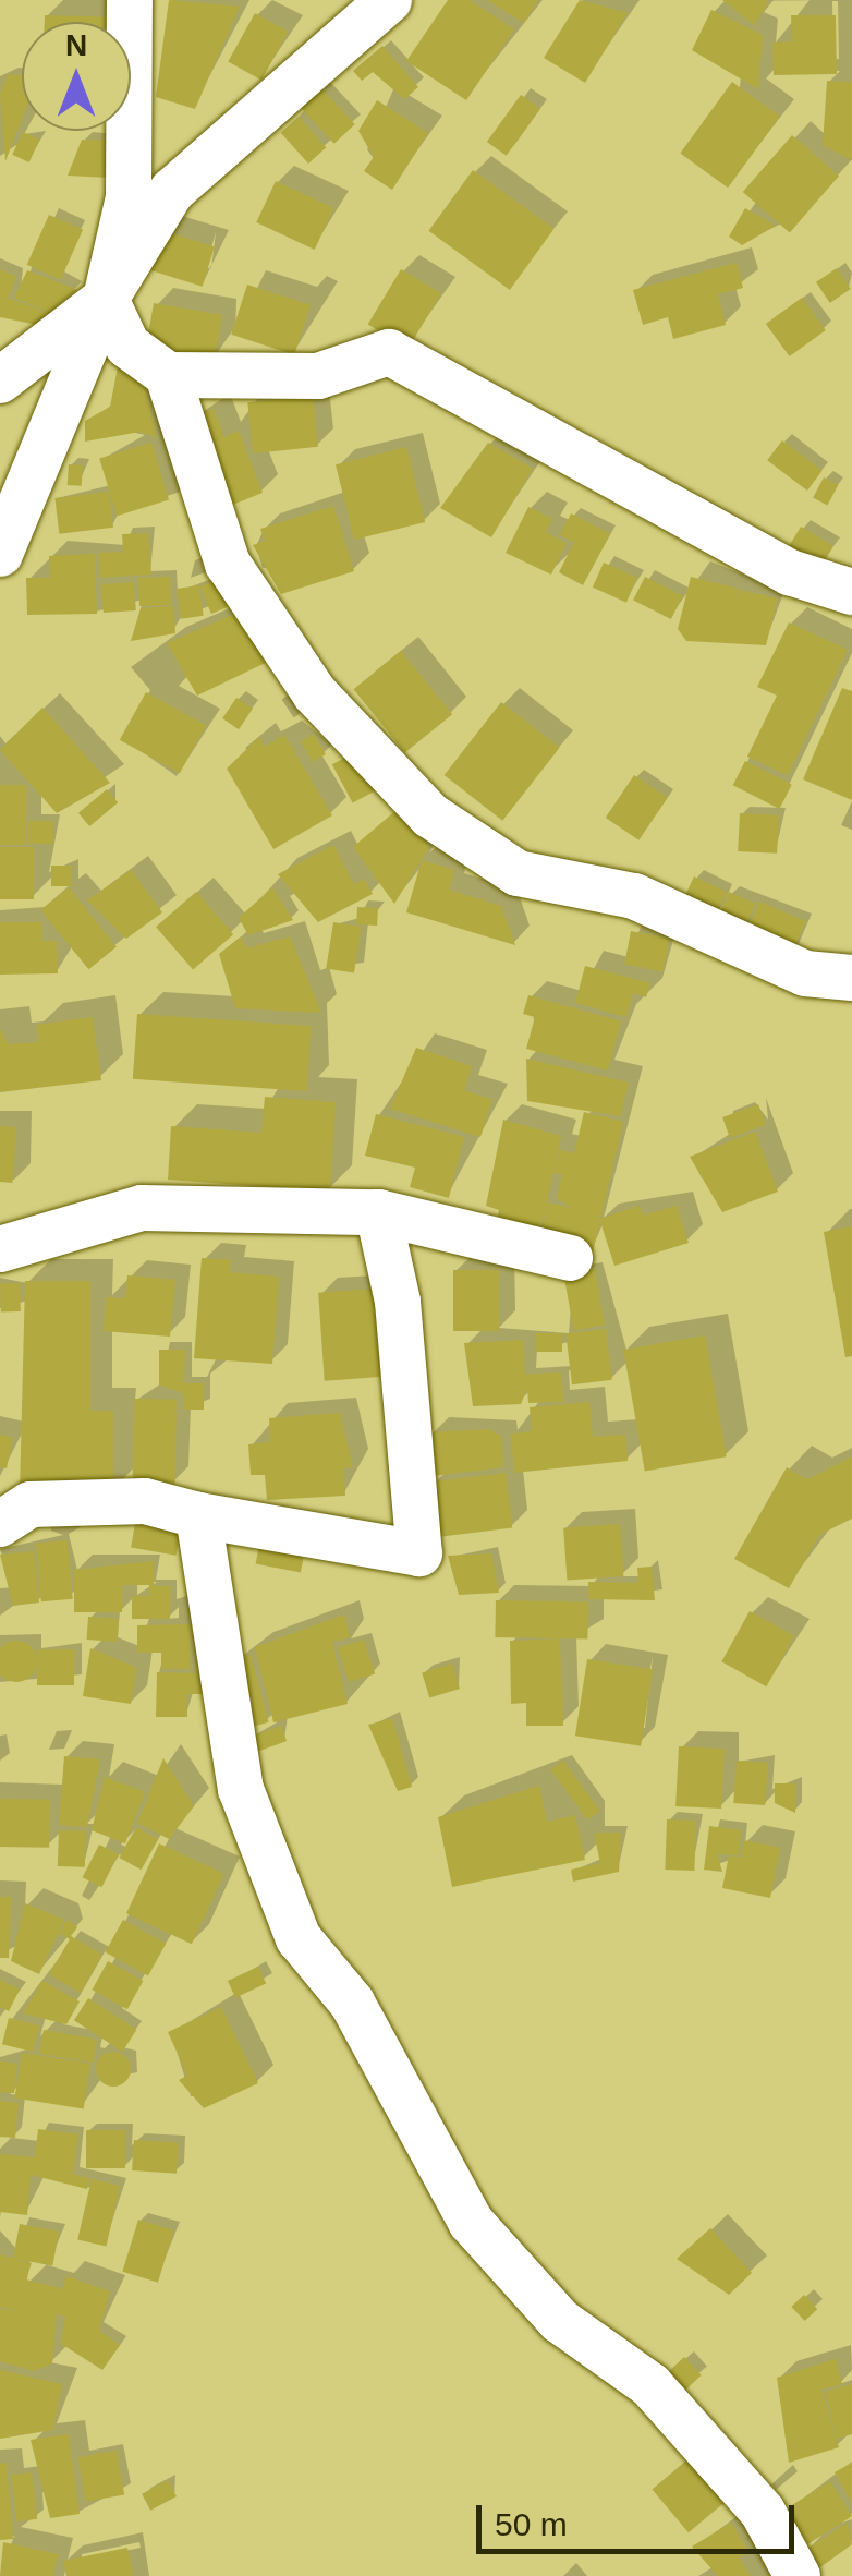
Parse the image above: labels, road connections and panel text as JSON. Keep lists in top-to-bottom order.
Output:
{
  "scale_bar": "50 m",
  "north": "top"
}
